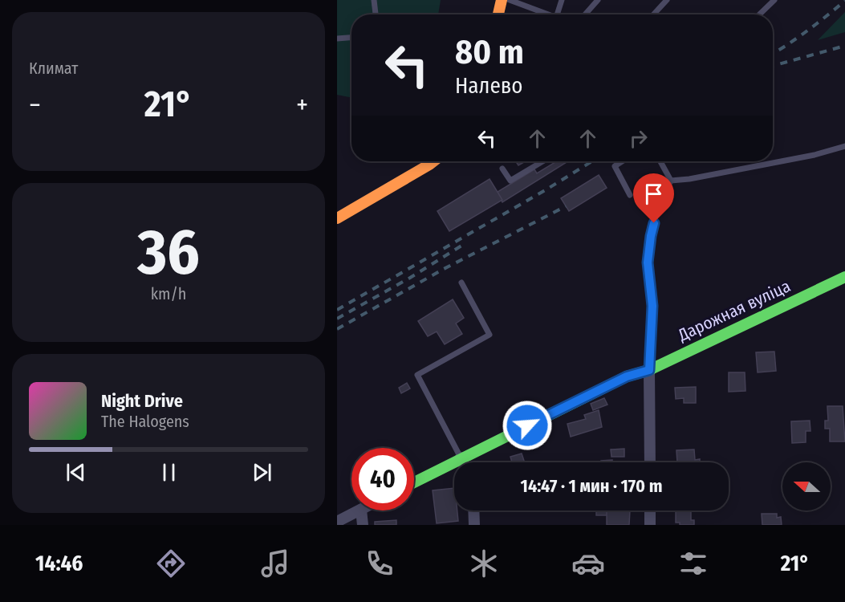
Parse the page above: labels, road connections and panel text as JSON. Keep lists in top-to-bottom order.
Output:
{
  "streets": {
    "street": ["Дарожная вуліца"]
  },
  "north": "left",
  "page": {
    "tile": [
      "Климат",
      ["36", "km/h"]
    ],
    "turn": ["80 m", "Налево"],
    "heat": ["−", "21°", "+"],
    "song": ["Night Drive", "The Halogens"],
    "limit": "40",
    "trip": "14:47 · 1 мин · 170 m",
    "tabs": ["14:46", "21°"]
  }
}
